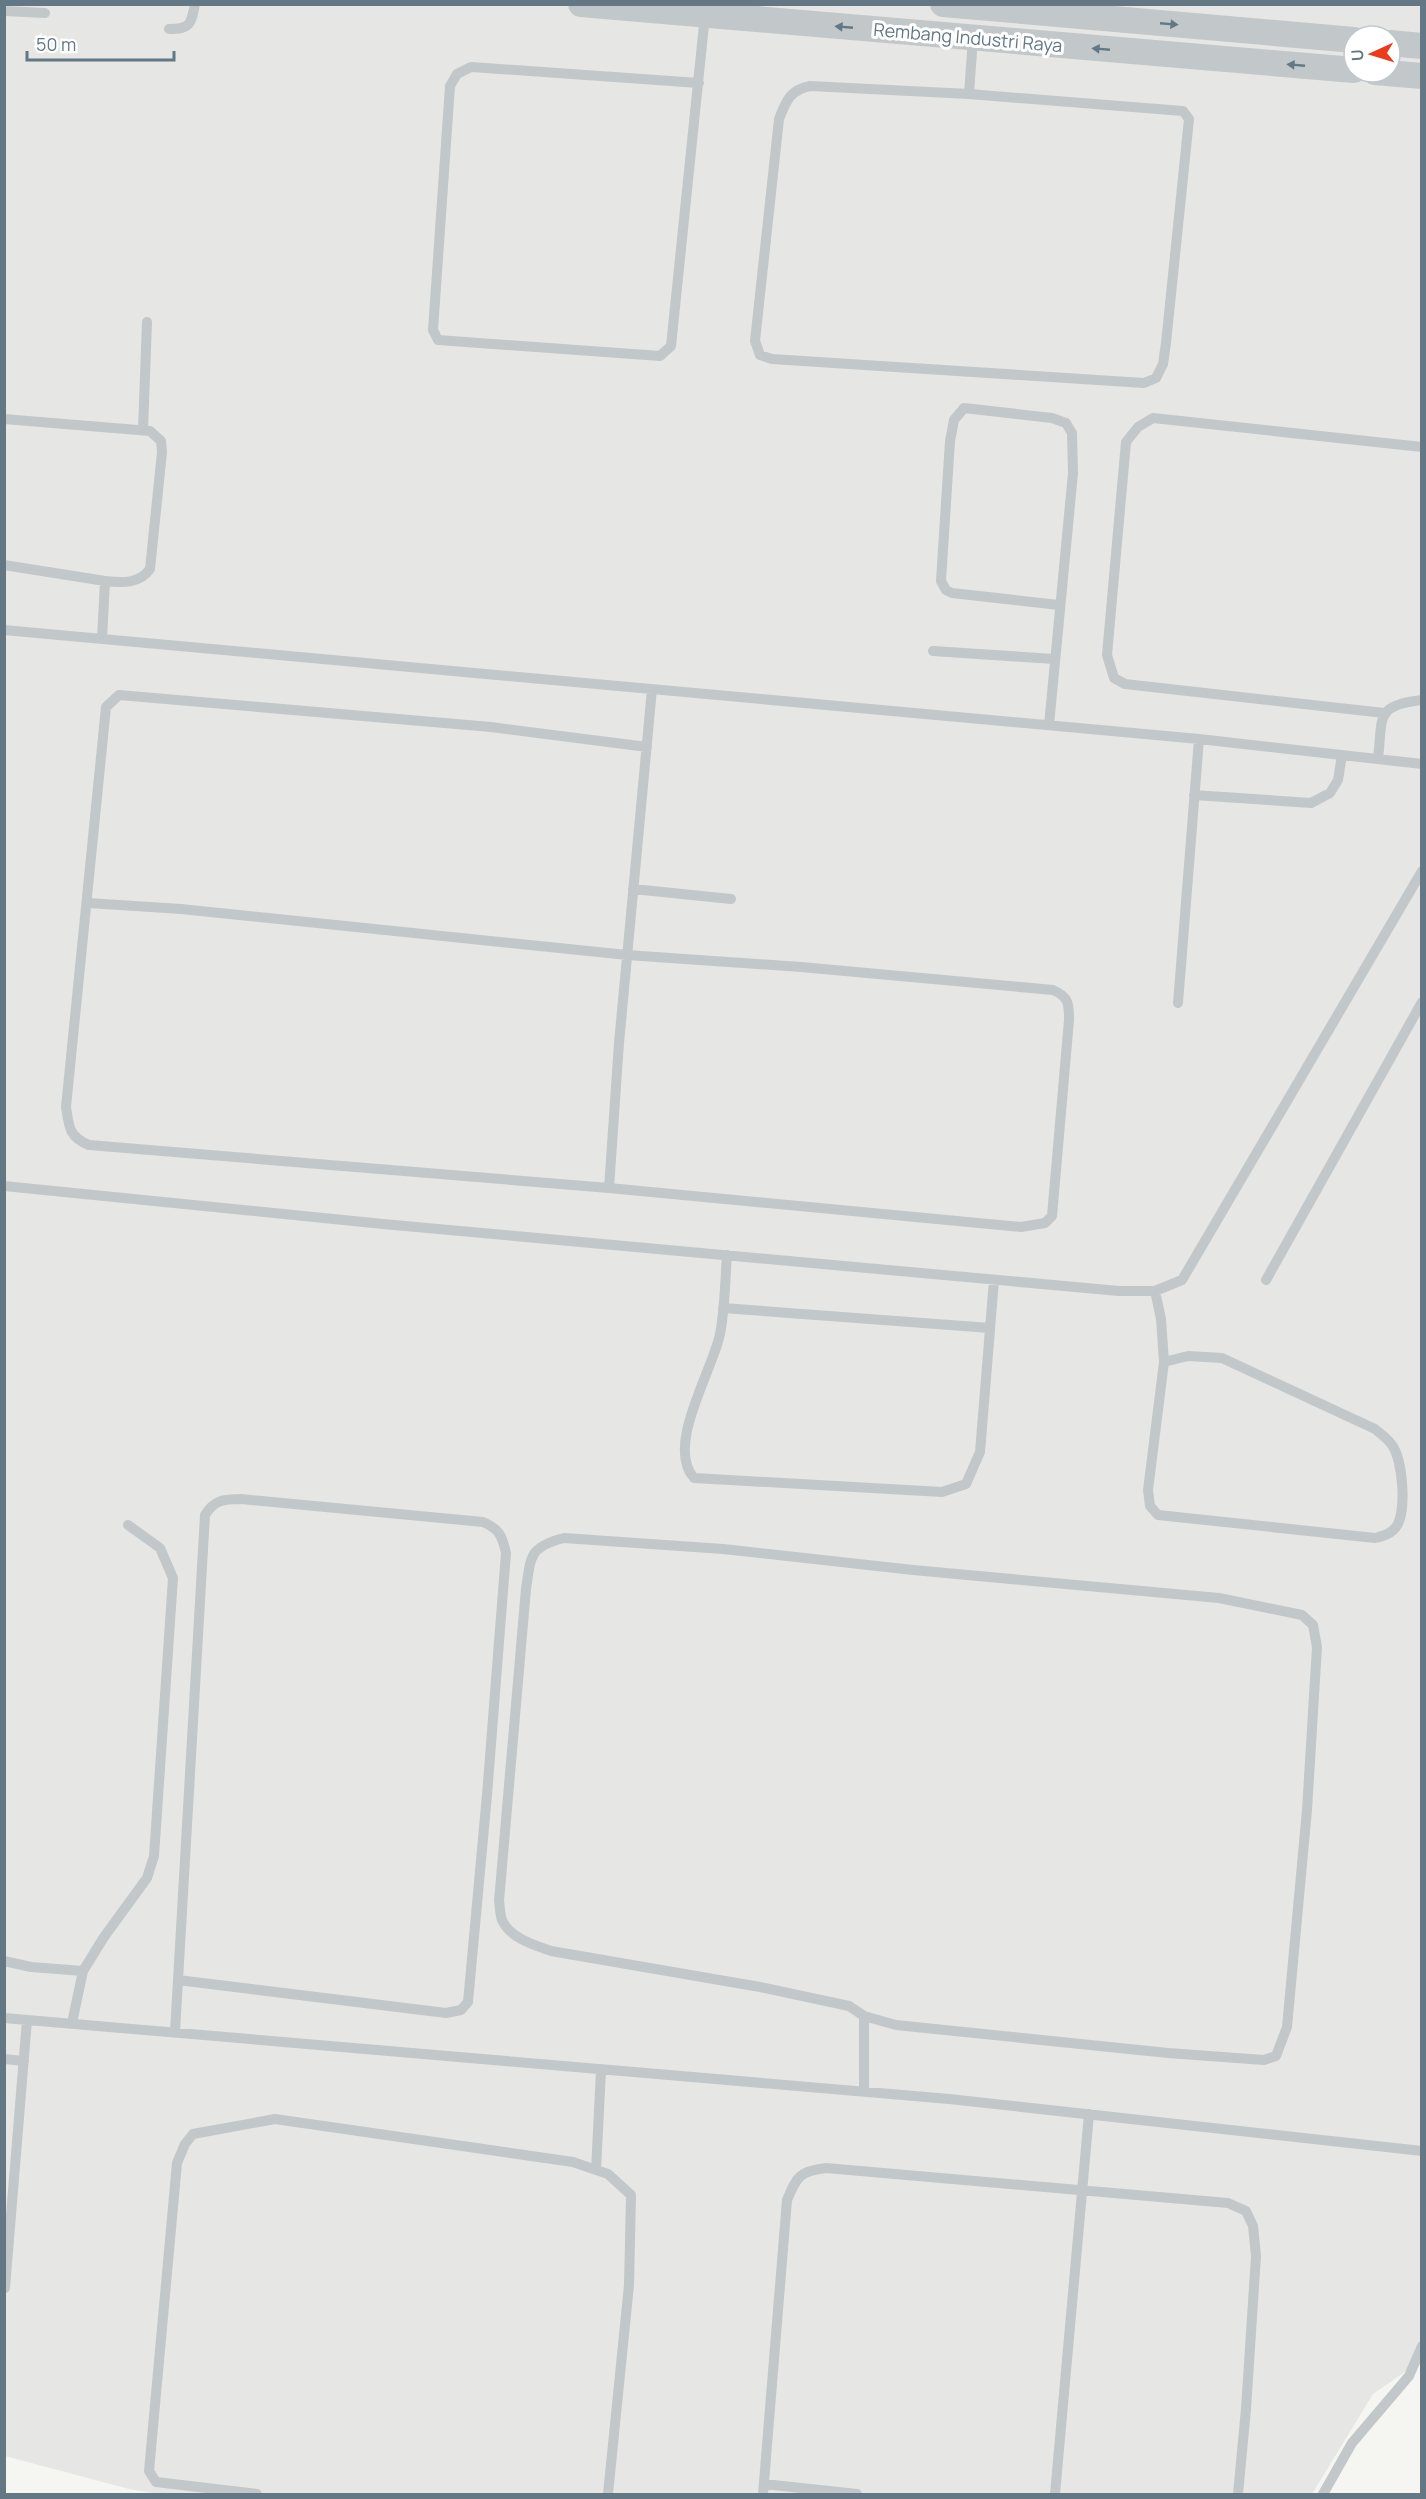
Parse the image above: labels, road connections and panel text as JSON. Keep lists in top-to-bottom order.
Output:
{
  "streets": {
    "street": ["Rembang Industri Raya"]
  },
  "scale_bar": "50 m",
  "north": "left"
}
